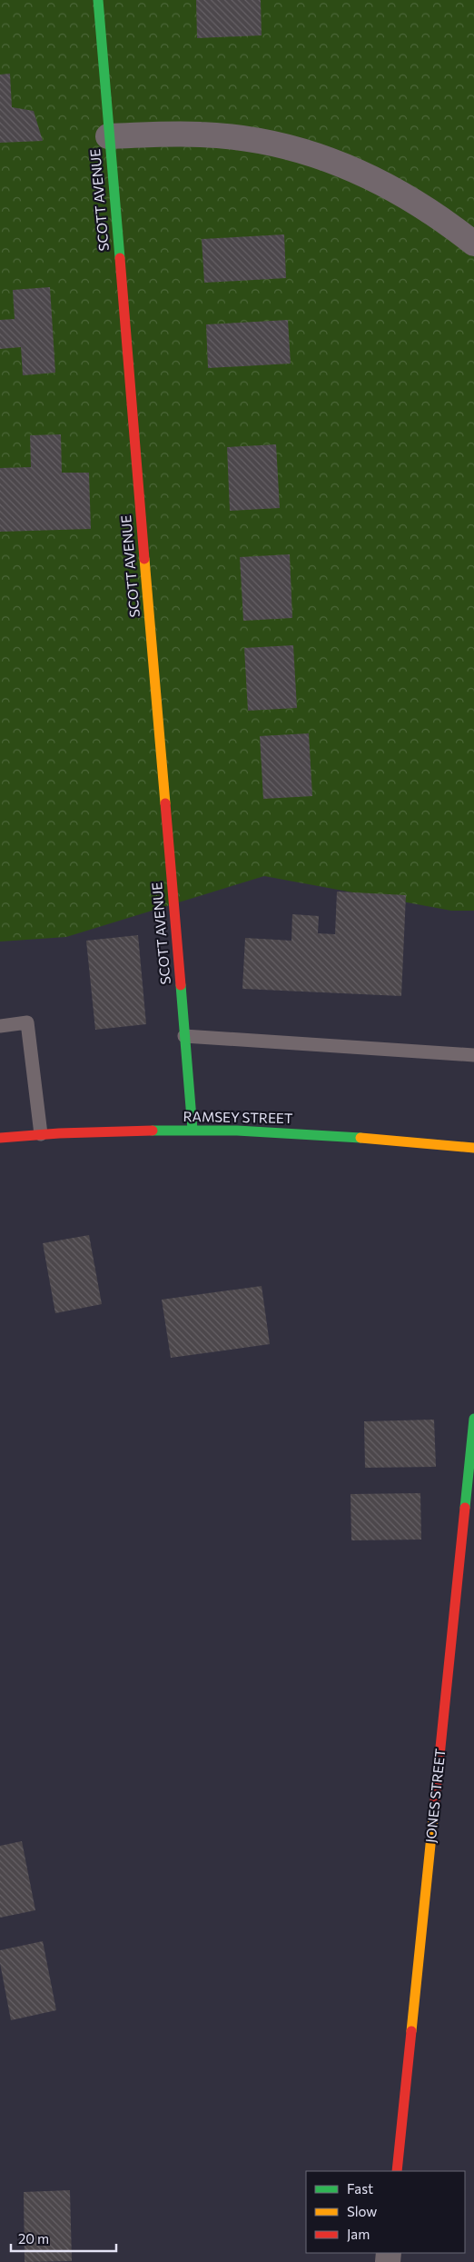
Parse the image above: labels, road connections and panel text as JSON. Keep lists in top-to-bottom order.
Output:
{
  "streets": {
    "street": ["SCOTT AVENUE", "RAMSEY STREET", "JONES STREET"]
  },
  "crossings": [
    ["SCOTT AVENUE", "RAMSEY STREET"]
  ],
  "legend": ["Fast", "Slow", "Jam"],
  "scale_bar": "20 m"
}
